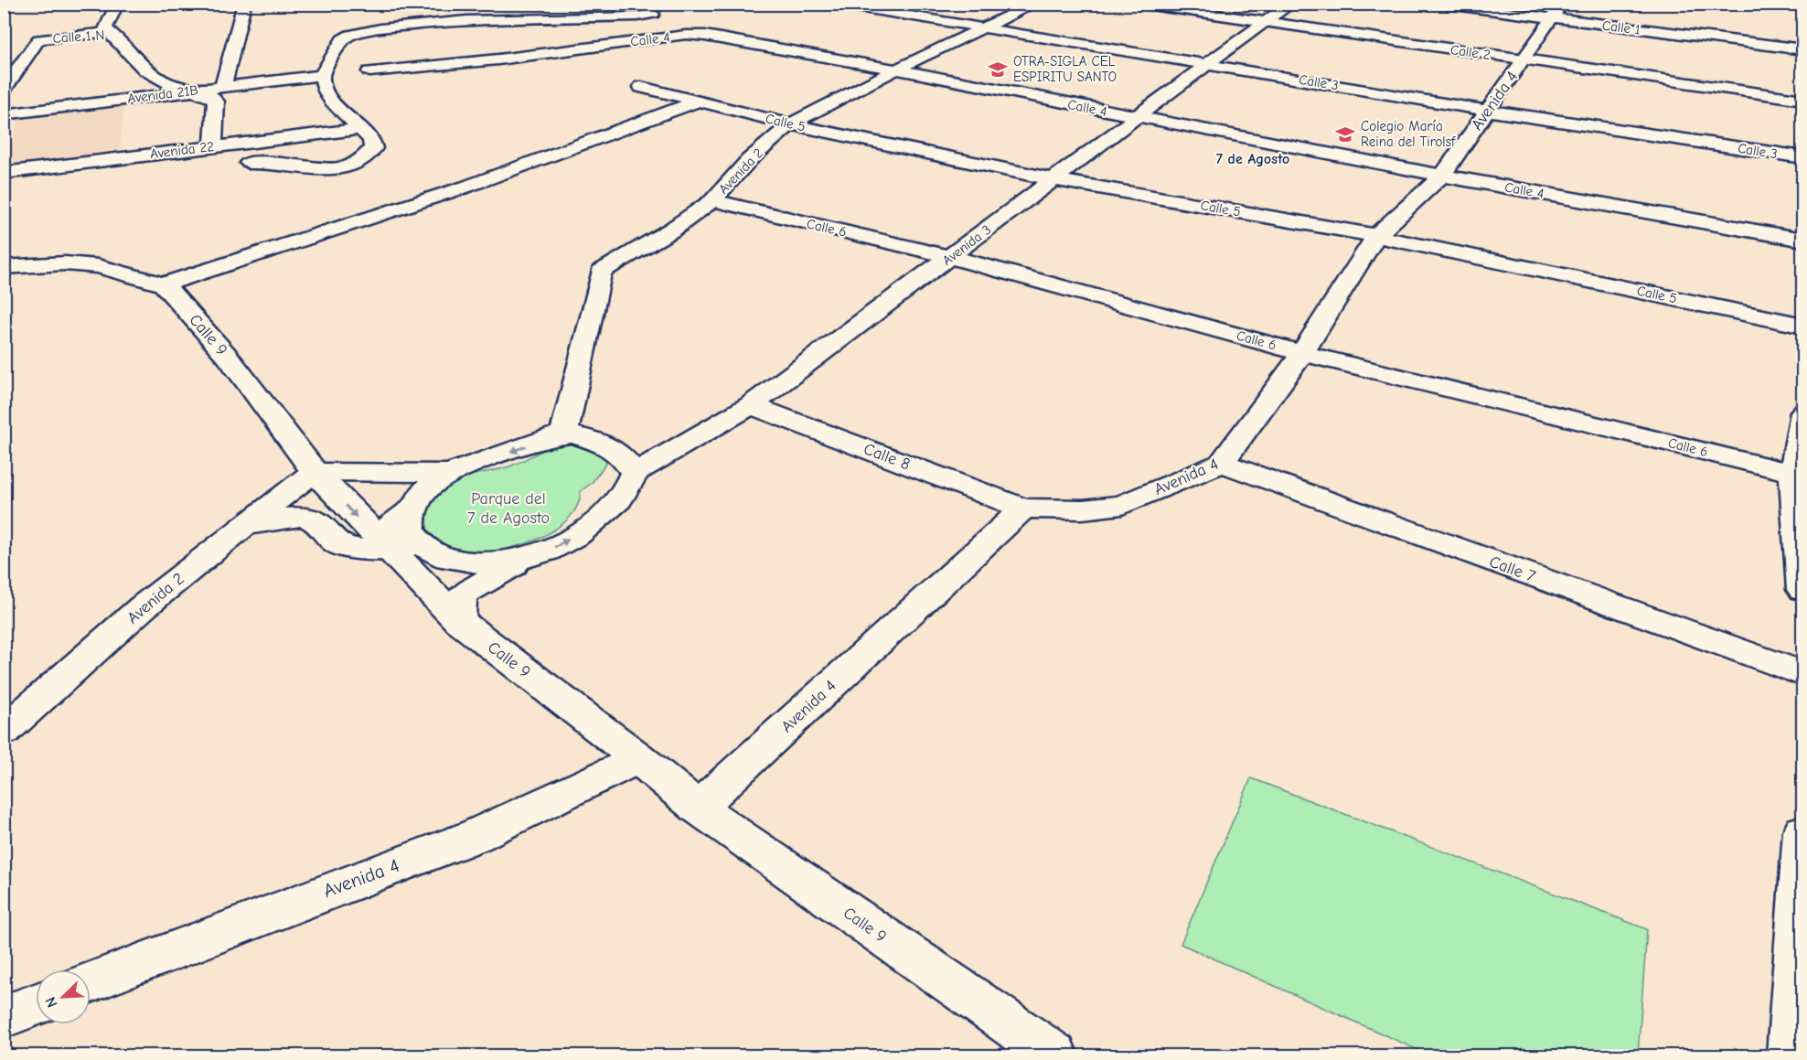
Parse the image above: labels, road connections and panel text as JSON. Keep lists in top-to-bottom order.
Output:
{
  "streets": {
    "street": [
      "Calle 1",
      "Calle 1 N",
      "Calle 4",
      "Calle 2",
      "Calle 3",
      "Avenida 21B",
      "Avenida 4",
      "Calle 5",
      "Avenida 22",
      "Avenida 2",
      "Calle 6",
      "Avenida 3",
      "Calle 9",
      "Calle 8",
      "Calle 7"
    ]
  },
  "crossings": [
    ["Calle 1", "Avenida 4"],
    ["Calle 1 N", "Avenida 21B"],
    ["Calle 1 N", "Avenida 22"],
    ["Calle 4", "Avenida 21B"],
    ["Calle 4", "Avenida 4"],
    ["Calle 4", "Avenida 2"],
    ["Calle 4", "Avenida 3"],
    ["Calle 2", "Avenida 4"],
    ["Calle 2", "Avenida 3"],
    ["Calle 3", "Avenida 4"],
    ["Calle 3", "Avenida 2"],
    ["Calle 3", "Avenida 3"],
    ["Avenida 4", "Calle 5"],
    ["Avenida 4", "Calle 6"],
    ["Avenida 4", "Calle 9"],
    ["Avenida 4", "Calle 8"],
    ["Avenida 4", "Calle 7"],
    ["Calle 5", "Avenida 2"],
    ["Calle 5", "Avenida 3"],
    ["Avenida 2", "Calle 6"],
    ["Avenida 2", "Calle 9"],
    ["Calle 6", "Avenida 3"],
    ["Avenida 3", "Calle 8"]
  ],
  "districts": ["7 de Agosto"],
  "parks": ["Parque del 7 de Agosto"],
  "places": {
    "school or university": ["OTRA-SIGLA CEL ESPIRITU SANTO", "Colegio María Reina del Tirolsf"]
  },
  "north": "bottom left"
}
